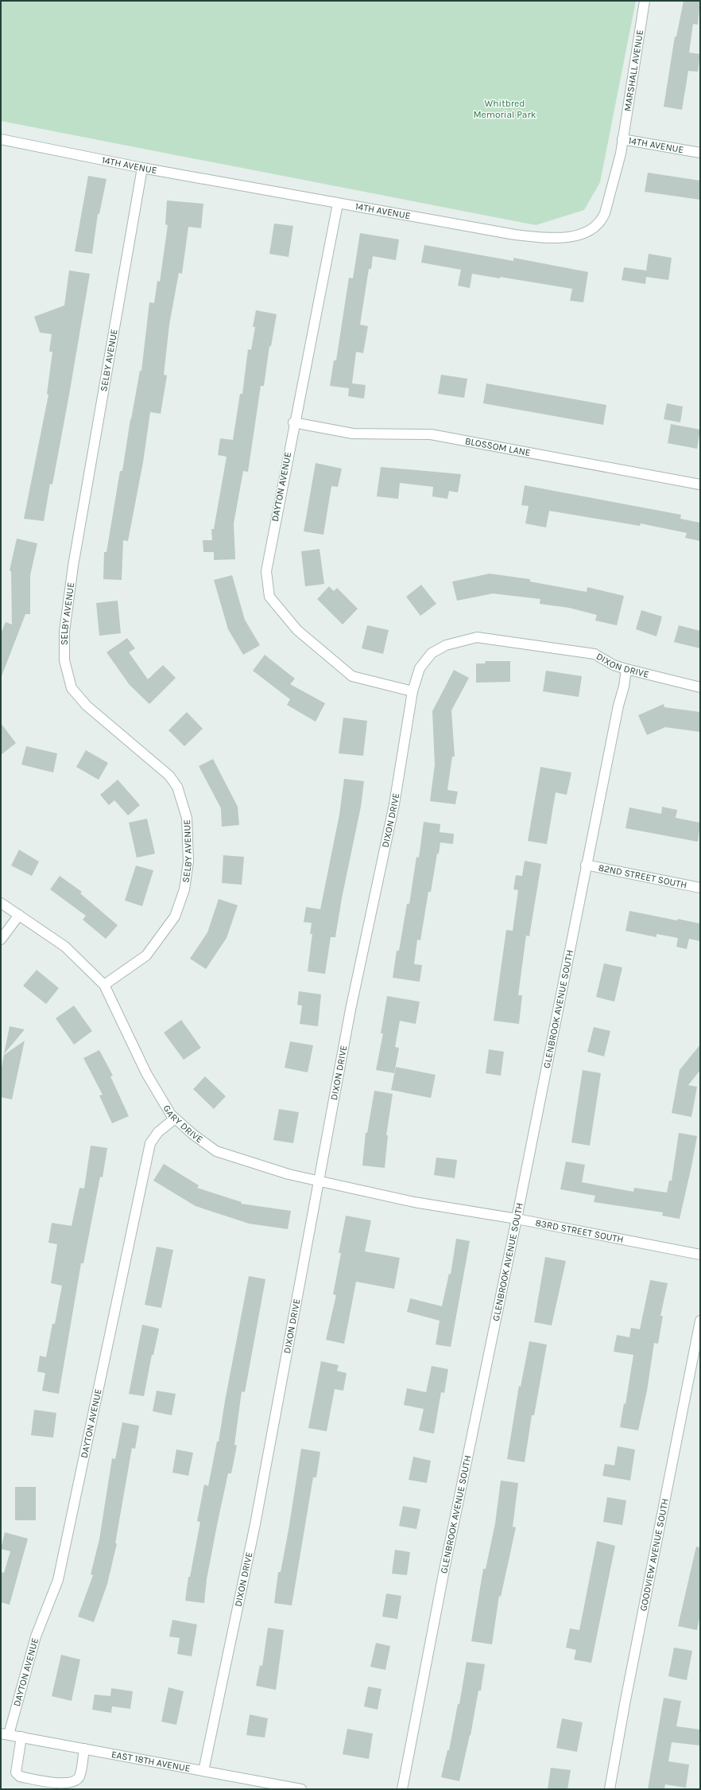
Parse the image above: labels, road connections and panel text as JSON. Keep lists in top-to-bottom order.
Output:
{
  "streets": {
    "street": [
      "MARSHALL AVENUE",
      "14TH AVENUE",
      "SELBY AVENUE",
      "BLOSSOM LANE",
      "DAYTON AVENUE",
      "DIXON DRIVE",
      "82ND STREET SOUTH",
      "GLENBROOK AVENUE SOUTH",
      "GARY DRIVE",
      "83RD STREET SOUTH",
      "GOODVIEW AVENUE SOUTH",
      "EAST 18TH AVENUE"
    ]
  },
  "crossings": [
    ["MARSHALL AVENUE", "14TH AVENUE"],
    ["14TH AVENUE", "SELBY AVENUE"],
    ["14TH AVENUE", "DAYTON AVENUE"],
    ["SELBY AVENUE", "GARY DRIVE"],
    ["BLOSSOM LANE", "DAYTON AVENUE"],
    ["DAYTON AVENUE", "DIXON DRIVE"],
    ["DAYTON AVENUE", "GARY DRIVE"],
    ["DAYTON AVENUE", "EAST 18TH AVENUE"],
    ["DIXON DRIVE", "GLENBROOK AVENUE SOUTH"],
    ["DIXON DRIVE", "GARY DRIVE"],
    ["DIXON DRIVE", "EAST 18TH AVENUE"],
    ["82ND STREET SOUTH", "GLENBROOK AVENUE SOUTH"],
    ["GLENBROOK AVENUE SOUTH", "83RD STREET SOUTH"],
    ["GARY DRIVE", "83RD STREET SOUTH"]
  ],
  "parks": ["Whitbred Memorial Park"]
}
